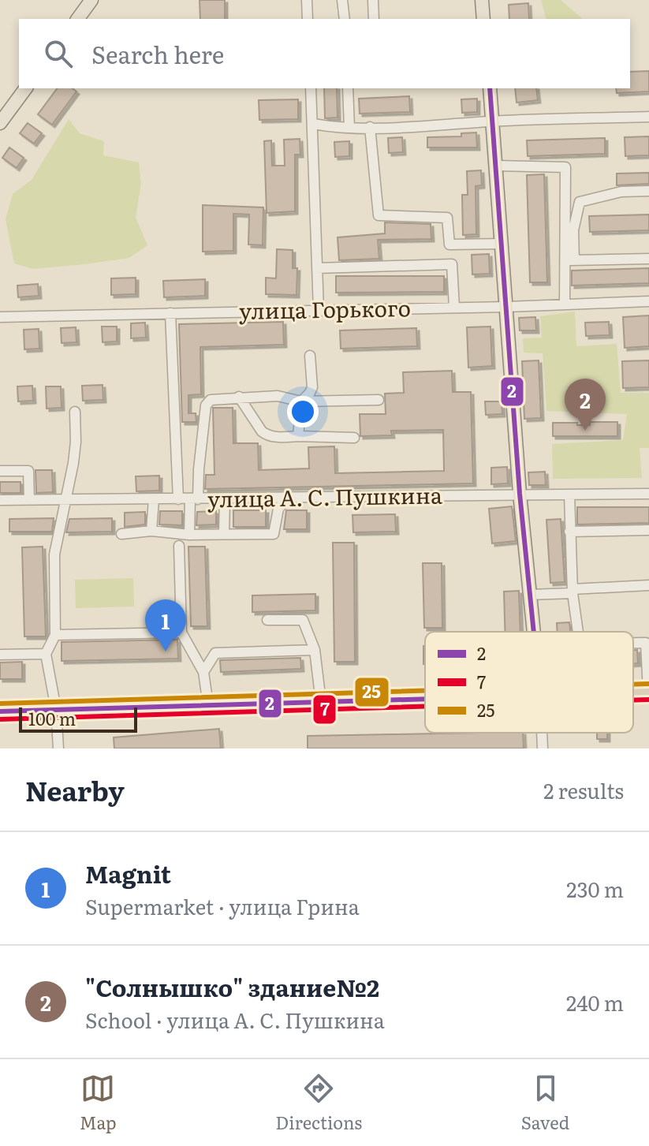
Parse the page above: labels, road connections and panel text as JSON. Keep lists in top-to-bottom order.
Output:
{
  "streets": {
    "street": ["улица Горького", "улица А. С. Пушкина"]
  },
  "lines": ["transit line 2", "transit line 25", "transit line 7"],
  "legend": ["2", "7", "25"],
  "scale_bar": "100 m",
  "page": {
    "search": "Search here",
    "pins": ["2", "1"],
    "scale": "100 m",
    "heading": ["Nearby", "2 results"],
    "list": [
      {
        "mark": "1",
        "name": "Magnit",
        "note": "Supermarket · улица Грина",
        "value": "230 m"
      },
      {
        "mark": "2",
        "name": "\"Солнышко\" здание№2",
        "note": "School · улица А. С. Пушкина",
        "value": "240 m"
      }
    ],
    "nav": ["Map", "Directions", "Saved"]
  }
}
